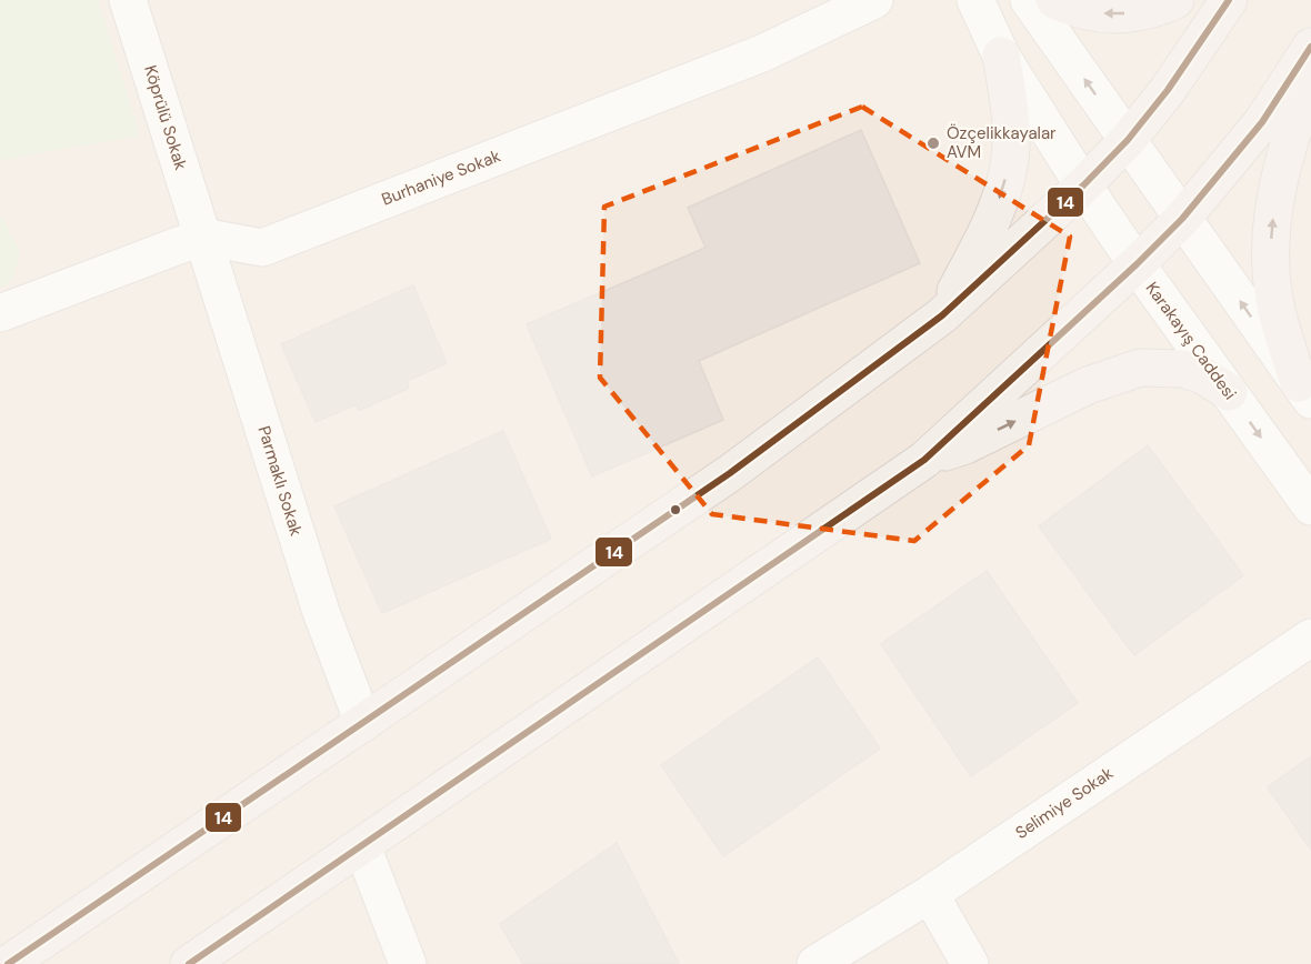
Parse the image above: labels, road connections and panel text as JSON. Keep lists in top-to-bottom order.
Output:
{
  "streets": {
    "street": [
      "Köprülü Sokak",
      "Burhaniye Sokak",
      "Karakayış Caddesi",
      "Parmaklı Sokak",
      "Selimiye Sokak"
    ]
  },
  "crossings": [
    ["Köprülü Sokak", "Burhaniye Sokak"],
    ["Köprülü Sokak", "Parmaklı Sokak"],
    ["Burhaniye Sokak", "Parmaklı Sokak"]
  ],
  "places": ["Özçelikkayalar AVM"],
  "lines": ["transit line 14"]
}
